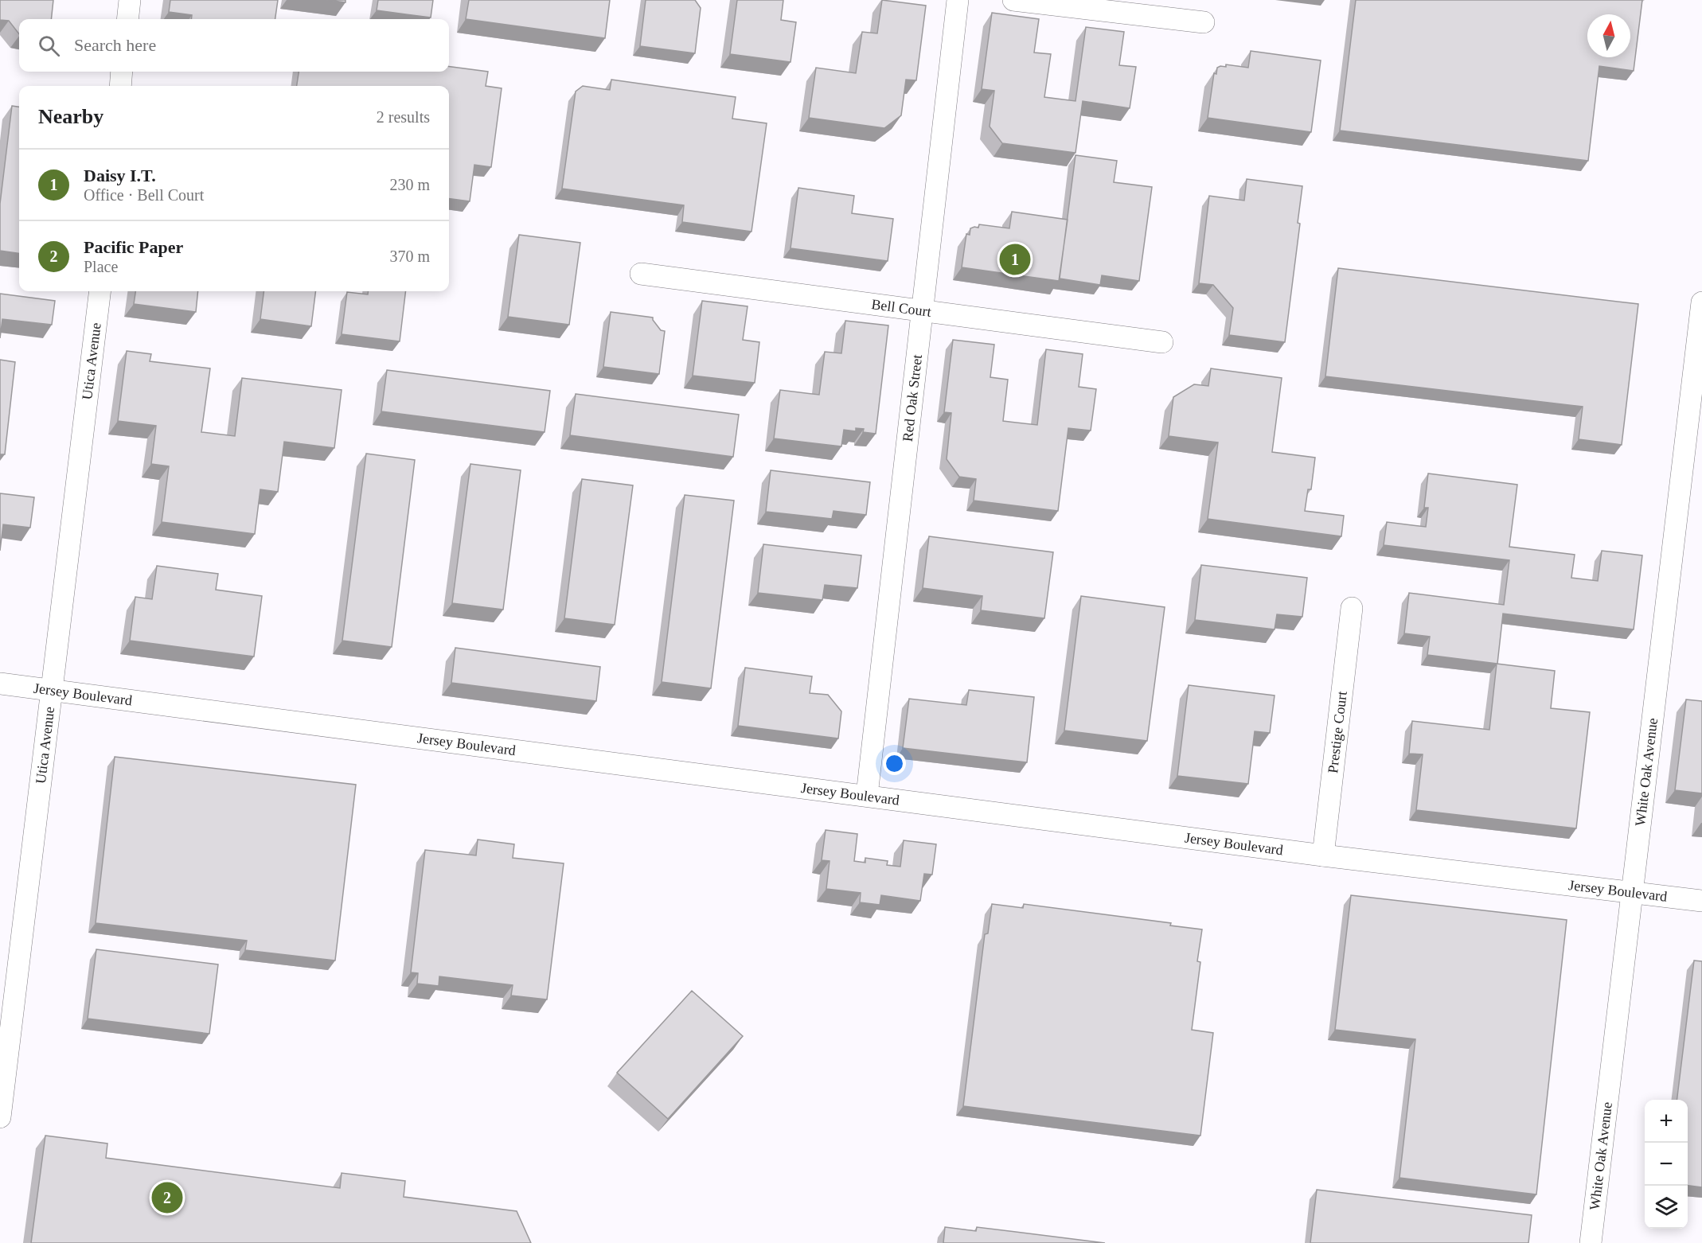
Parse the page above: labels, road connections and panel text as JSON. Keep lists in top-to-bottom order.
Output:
{
  "streets": {
    "street": [
      "Bell Court",
      "Utica Avenue",
      "Red Oak Street",
      "Jersey Boulevard",
      "Prestige Court",
      "White Oak Avenue"
    ]
  },
  "crossings": [
    ["Bell Court", "Red Oak Street"],
    ["Utica Avenue", "Jersey Boulevard"],
    ["Red Oak Street", "Jersey Boulevard"],
    ["Jersey Boulevard", "Prestige Court"],
    ["Jersey Boulevard", "White Oak Avenue"]
  ],
  "north": "top",
  "page": {
    "search": "Search here",
    "heading": ["Nearby", "2 results"],
    "list": [
      {
        "mark": "1",
        "name": "Daisy I.T.",
        "note": "Office · Bell Court",
        "value": "230 m"
      },
      {
        "mark": "2",
        "name": "Pacific Paper",
        "note": "Place",
        "value": "370 m"
      }
    ],
    "pins": ["1", "2"],
    "map_buttons": ["+", "−"]
  }
}
